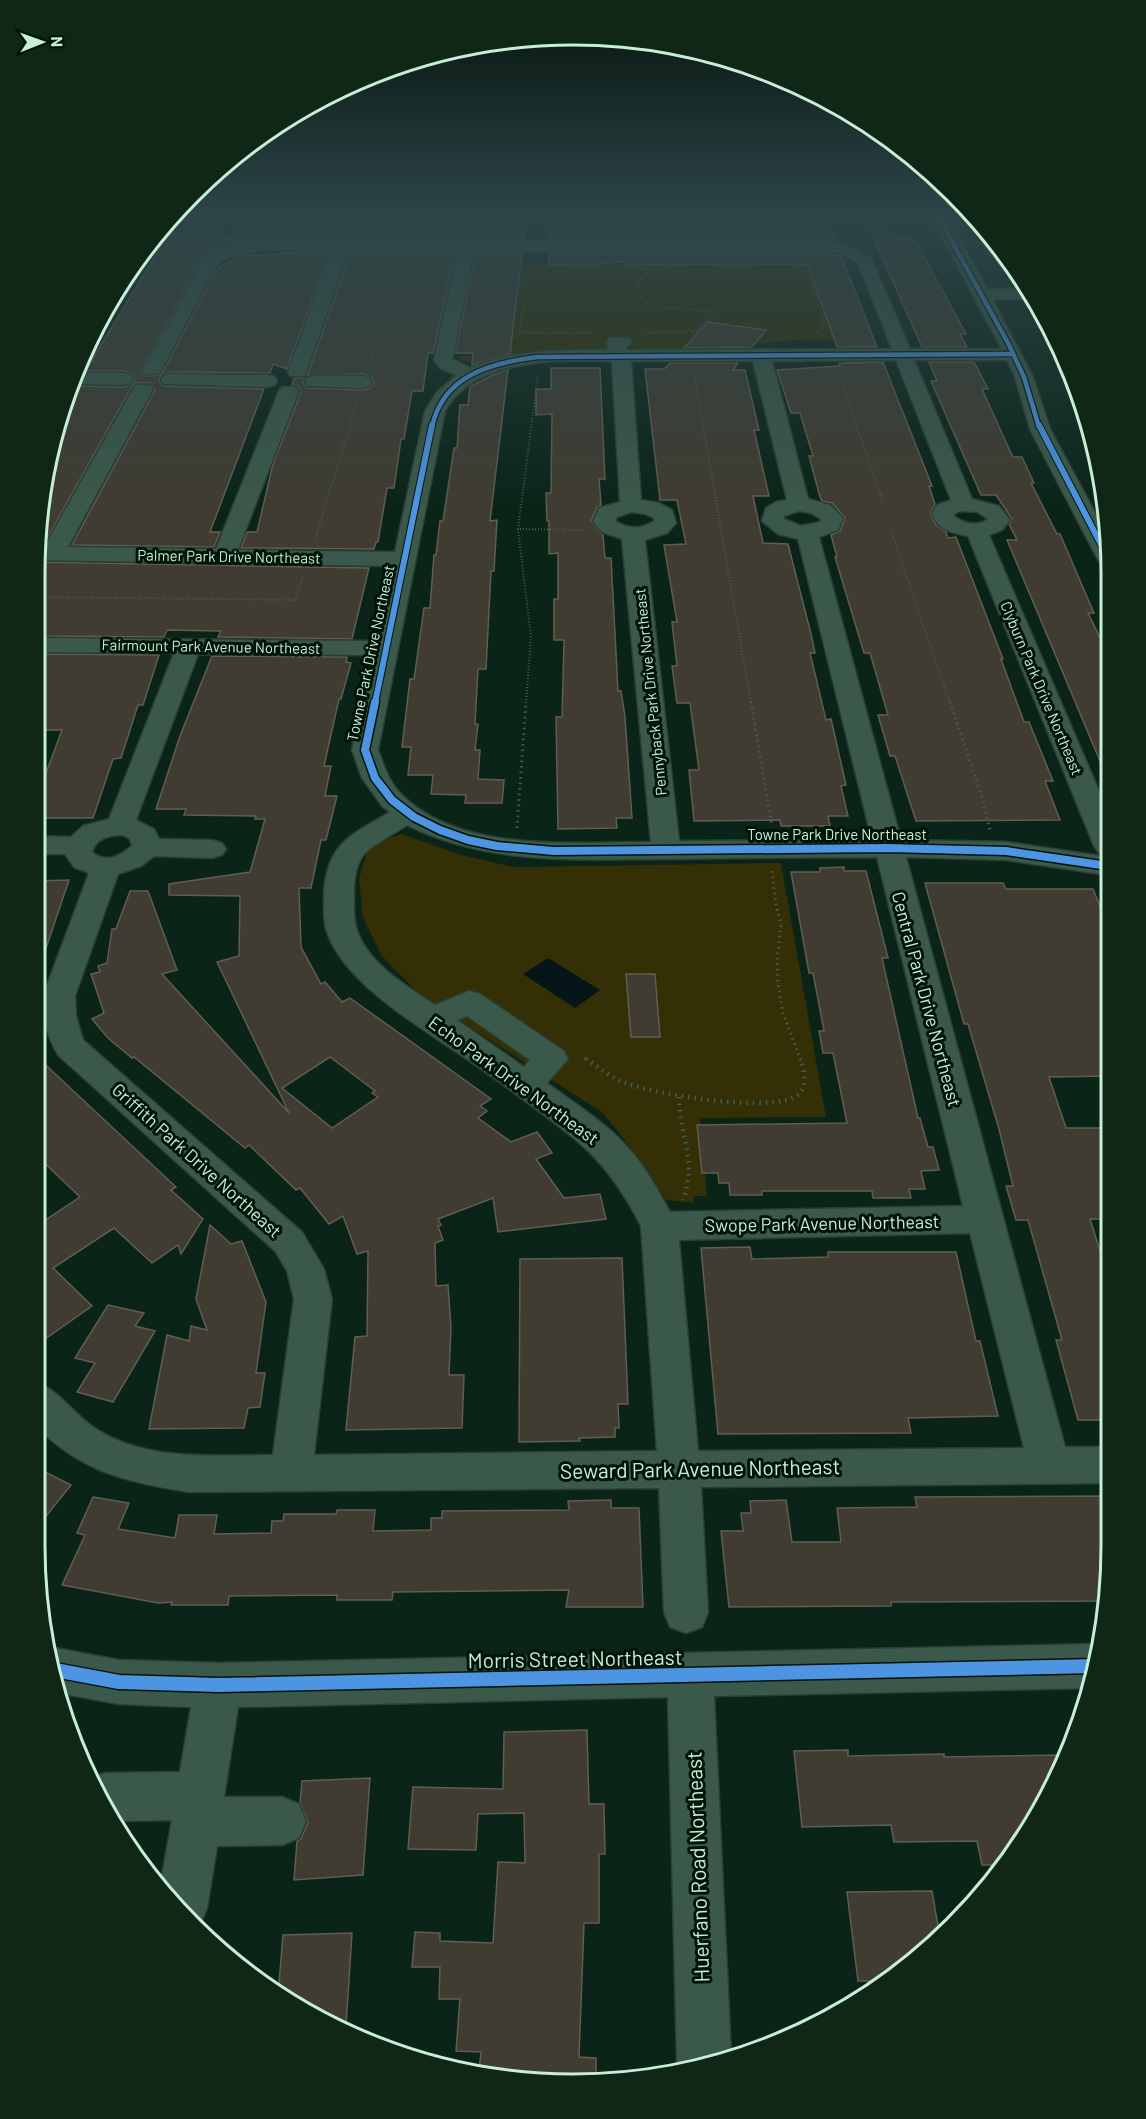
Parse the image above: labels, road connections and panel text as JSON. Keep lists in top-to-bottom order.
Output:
{
  "streets": {
    "street": [
      "Palmer Park Drive Northeast",
      "Fairmount Park Avenue Northeast",
      "Towne Park Drive Northeast",
      "Clyburn Park Drive Northeast",
      "Pennyback Park Drive Northeast",
      "Central Park Drive Northeast",
      "Echo Park Drive Northeast",
      "Griffith Park Drive Northeast",
      "Swope Park Avenue Northeast",
      "Seward Park Avenue Northeast",
      "Morris Street Northeast",
      "Huerfano Road Northeast"
    ]
  },
  "crossings": [
    ["Palmer Park Drive Northeast", "Towne Park Drive Northeast"],
    ["Fairmount Park Avenue Northeast", "Towne Park Drive Northeast"],
    ["Towne Park Drive Northeast", "Clyburn Park Drive Northeast"],
    ["Towne Park Drive Northeast", "Pennyback Park Drive Northeast"],
    ["Towne Park Drive Northeast", "Central Park Drive Northeast"],
    ["Towne Park Drive Northeast", "Echo Park Drive Northeast"],
    ["Central Park Drive Northeast", "Swope Park Avenue Northeast"],
    ["Central Park Drive Northeast", "Seward Park Avenue Northeast"],
    ["Echo Park Drive Northeast", "Swope Park Avenue Northeast"],
    ["Echo Park Drive Northeast", "Seward Park Avenue Northeast"],
    ["Griffith Park Drive Northeast", "Seward Park Avenue Northeast"],
    ["Morris Street Northeast", "Huerfano Road Northeast"]
  ],
  "north": "right"
}
